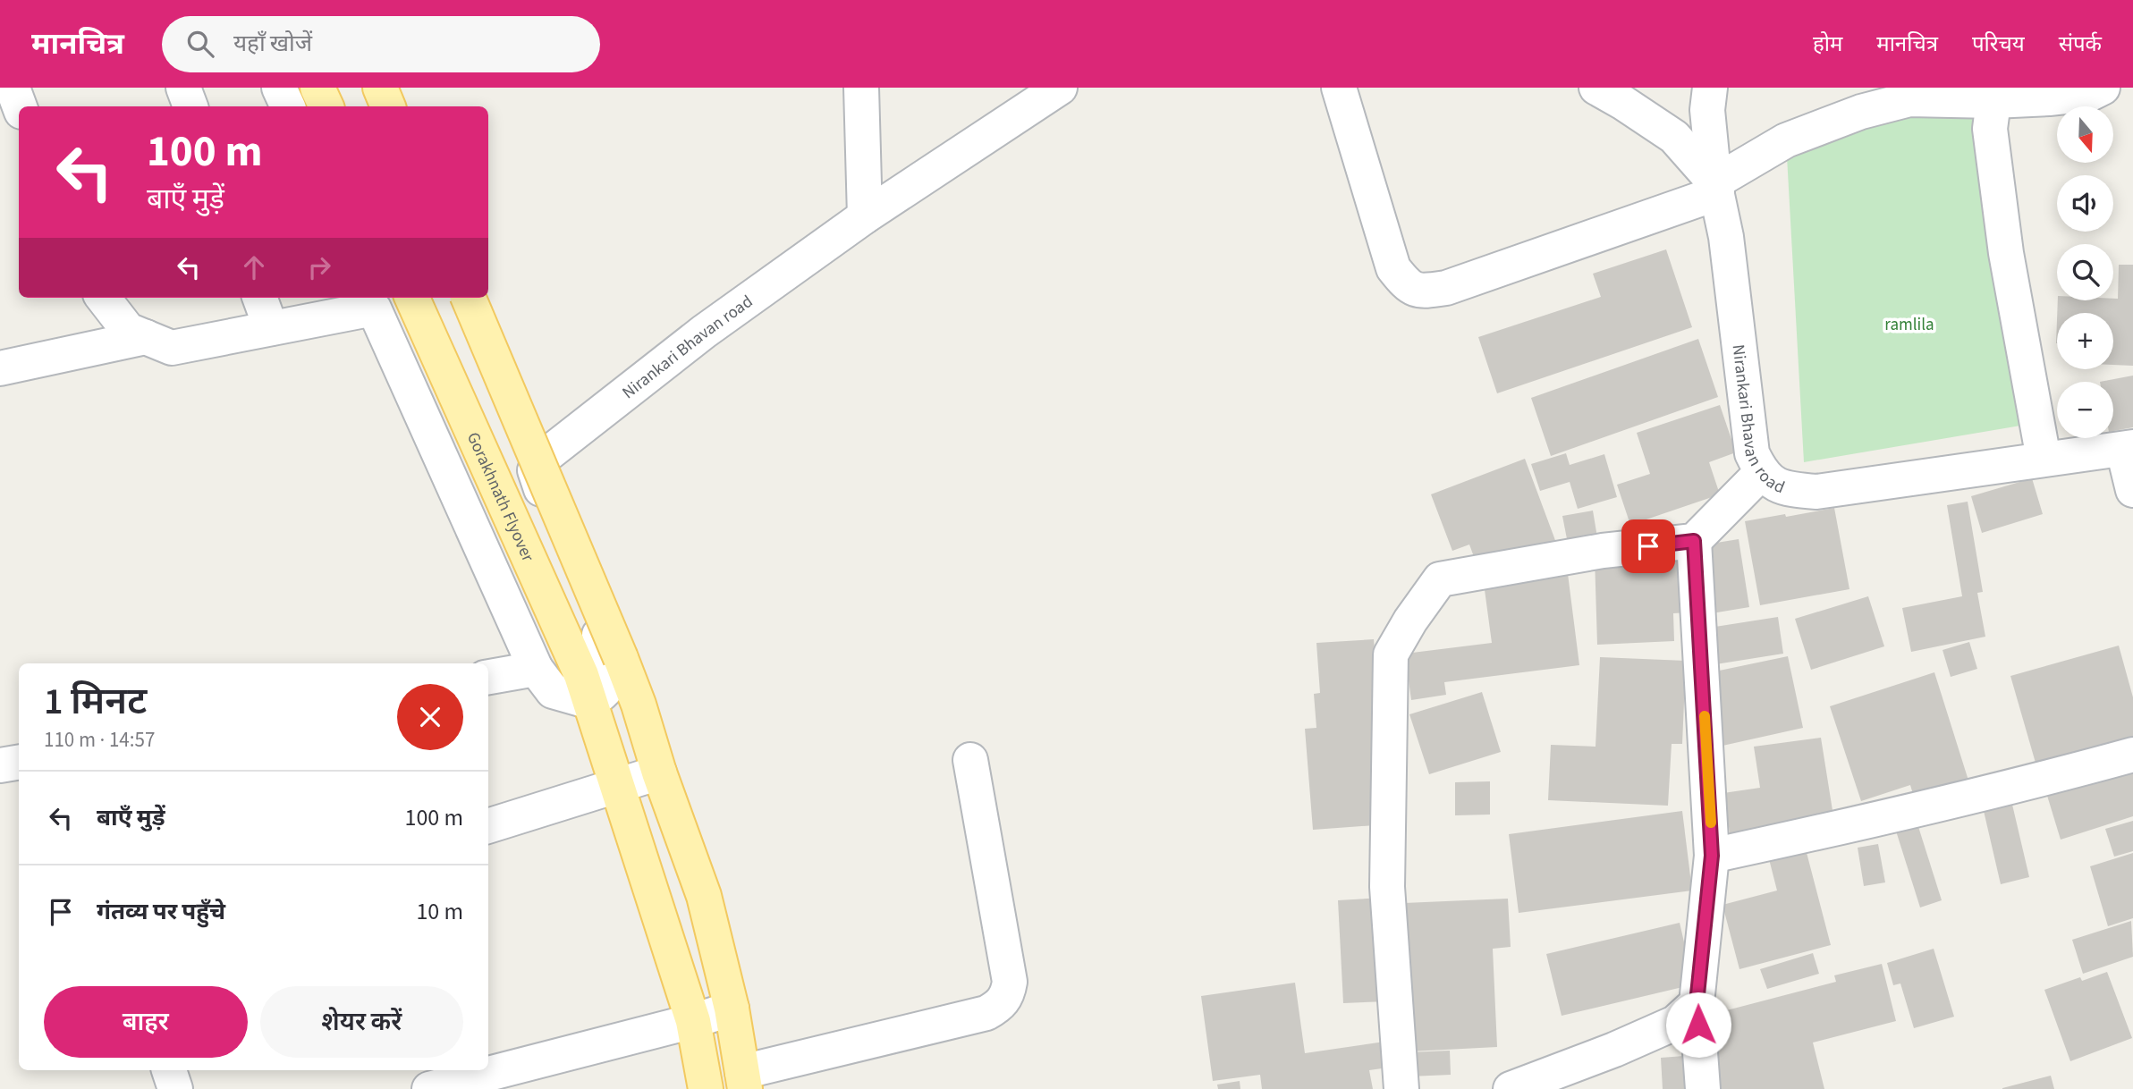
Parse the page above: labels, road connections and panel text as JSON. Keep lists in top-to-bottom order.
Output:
{
  "streets": {
    "main road": ["Gorakhnath Flyover"],
    "street": ["Nirankari Bhavan road"]
  },
  "crossings": [
    ["Nirankari Bhavan road", "Gorakhnath Flyover"]
  ],
  "parks": ["ramlila"],
  "north": "bottom",
  "page": {
    "header": "मानचित्र",
    "search": "यहाँ खोजें",
    "nav": [
      "होम",
      "मानचित्र",
      "परिचय",
      "संपर्क"
    ],
    "map_buttons": ["+", "−"],
    "turn": ["100 m", "बाएँ मुड़ें"],
    "heading": ["1 मिनट", "110 m · 14:57"],
    "list": [
      {
        "name": "बाएँ मुड़ें",
        "value": "100 m"
      },
      {
        "name": "गंतव्य पर पहुँचे",
        "value": "10 m"
      }
    ],
    "buttons": ["बाहर", "शेयर करें"]
  }
}
